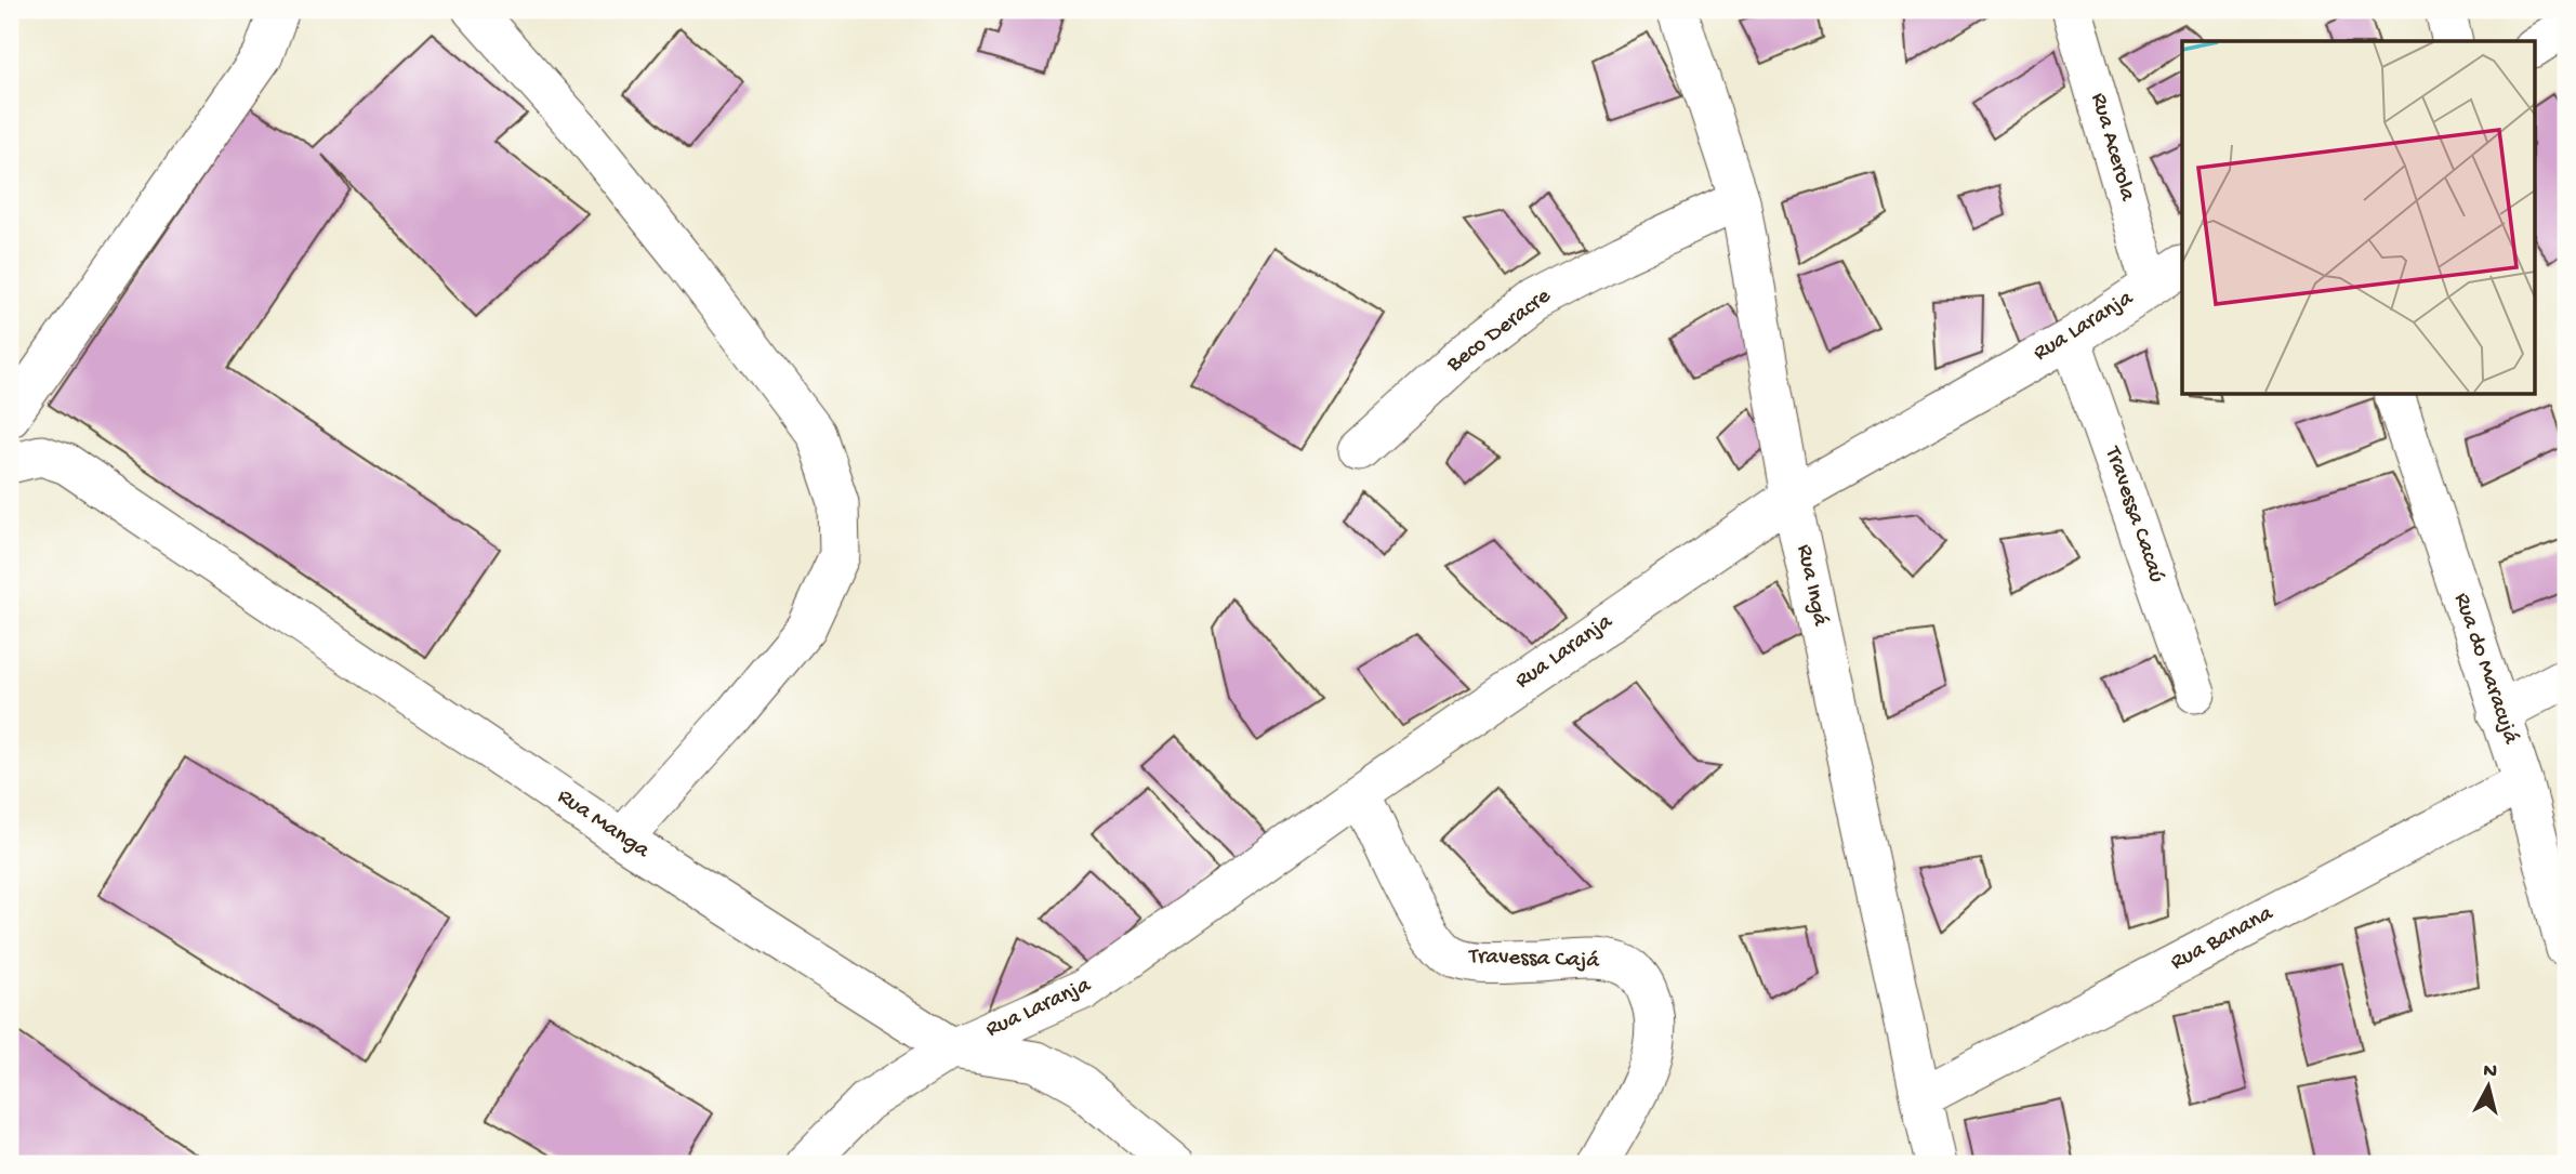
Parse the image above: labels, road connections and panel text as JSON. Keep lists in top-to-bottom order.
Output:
{
  "streets": {
    "street": [
      "Rua Acerola",
      "Rua Laranja",
      "Beco Deracre",
      "Travessa Cacaú",
      "Rua Ingá",
      "Rua do Maracujá",
      "Rua Manga",
      "Rua Banana",
      "Travessa Cajá"
    ]
  },
  "crossings": [
    ["Rua Acerola", "Rua Laranja"],
    ["Rua Laranja", "Travessa Cacaú"],
    ["Rua Laranja", "Rua Ingá"],
    ["Rua Laranja", "Rua Manga"],
    ["Rua Laranja", "Travessa Cajá"],
    ["Beco Deracre", "Rua Ingá"],
    ["Rua Ingá", "Rua Banana"],
    ["Rua do Maracujá", "Rua Banana"]
  ],
  "north": "top"
}
